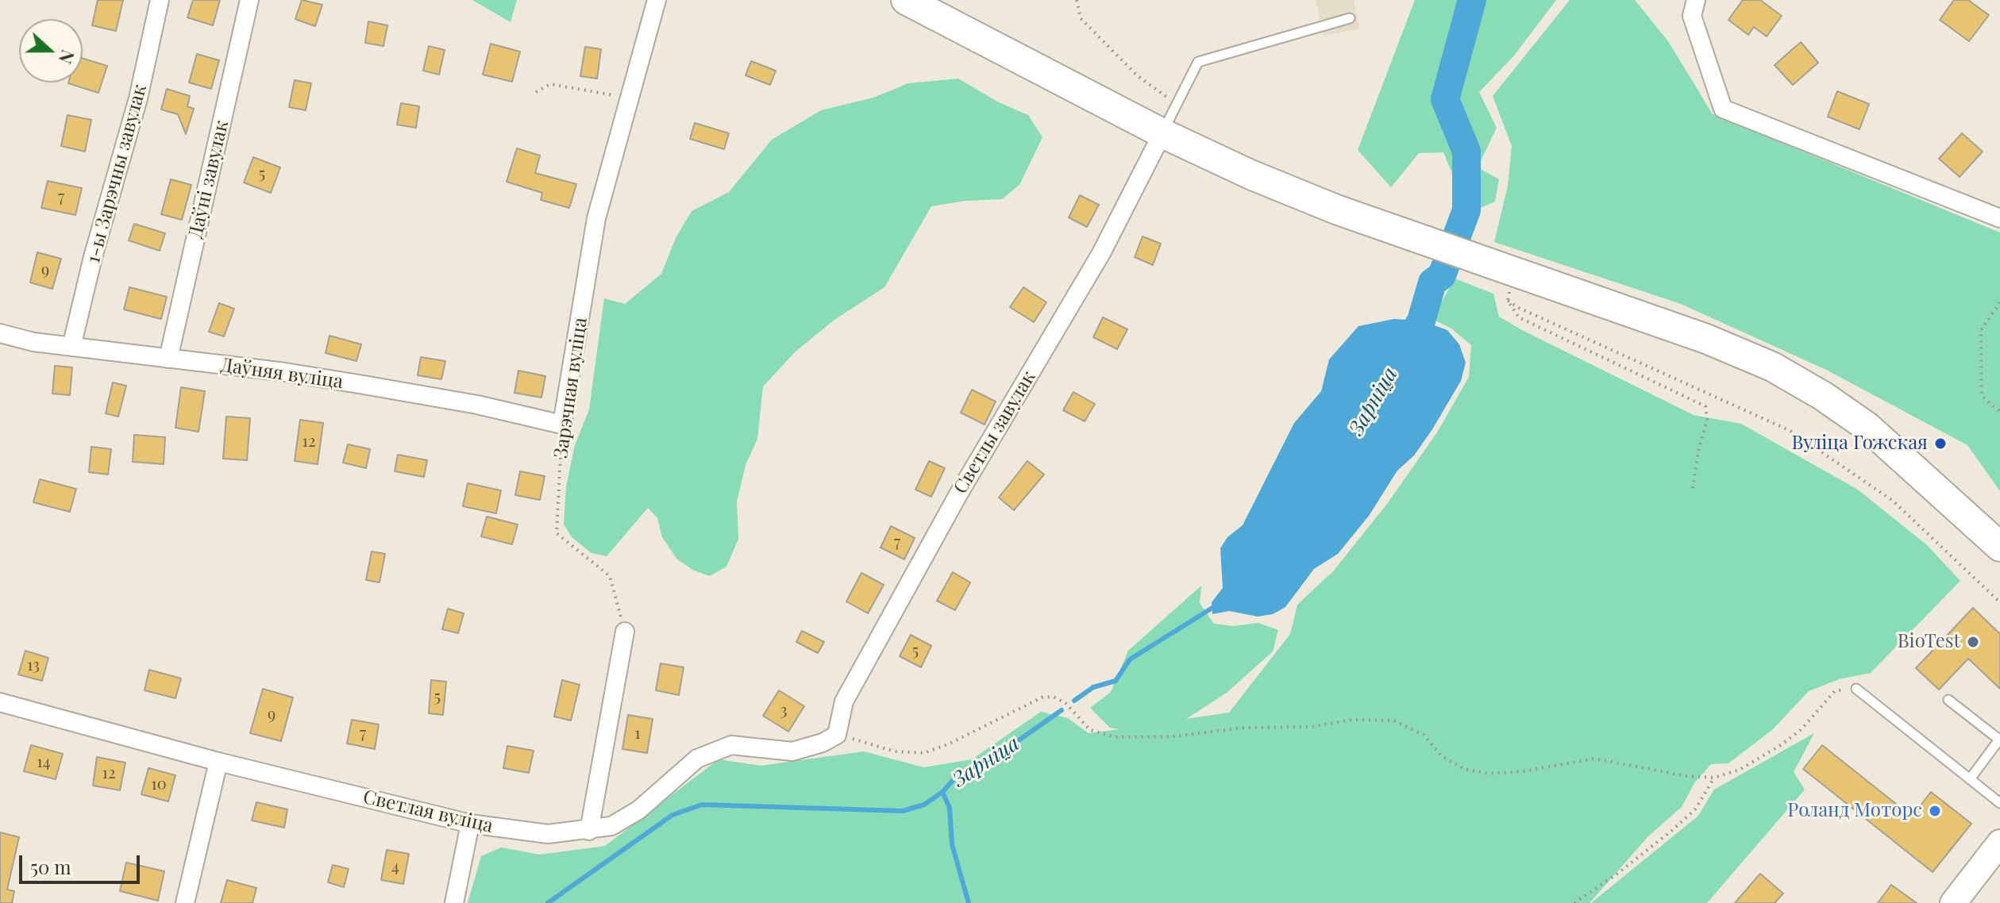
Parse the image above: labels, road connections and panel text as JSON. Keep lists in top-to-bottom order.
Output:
{
  "streets": {
    "street": [
      "1-ы Зарэчны завулак",
      "Даўні завулак",
      "Даўняя вуліца",
      "Зарэчная вуліца",
      "Светлы завулак",
      "Светлая вуліца"
    ]
  },
  "crossings": [
    ["1-ы Зарэчны завулак", "Даўняя вуліца"],
    ["Даўні завулак", "Даўняя вуліца"],
    ["Даўняя вуліца", "Зарэчная вуліца"],
    ["Светлы завулак", "Светлая вуліца"]
  ],
  "water": ["Зарніца"],
  "places": ["Вуліца Гожская", "BioTest", "Роланд Моторс"],
  "house_numbers": [
    "5",
    "7",
    "9",
    "12",
    "7",
    "5",
    "13",
    "5",
    "3",
    "9",
    "7",
    "1",
    "14",
    "12",
    "10",
    "4"
  ],
  "scale_bar": "50 m",
  "north": "right"
}
